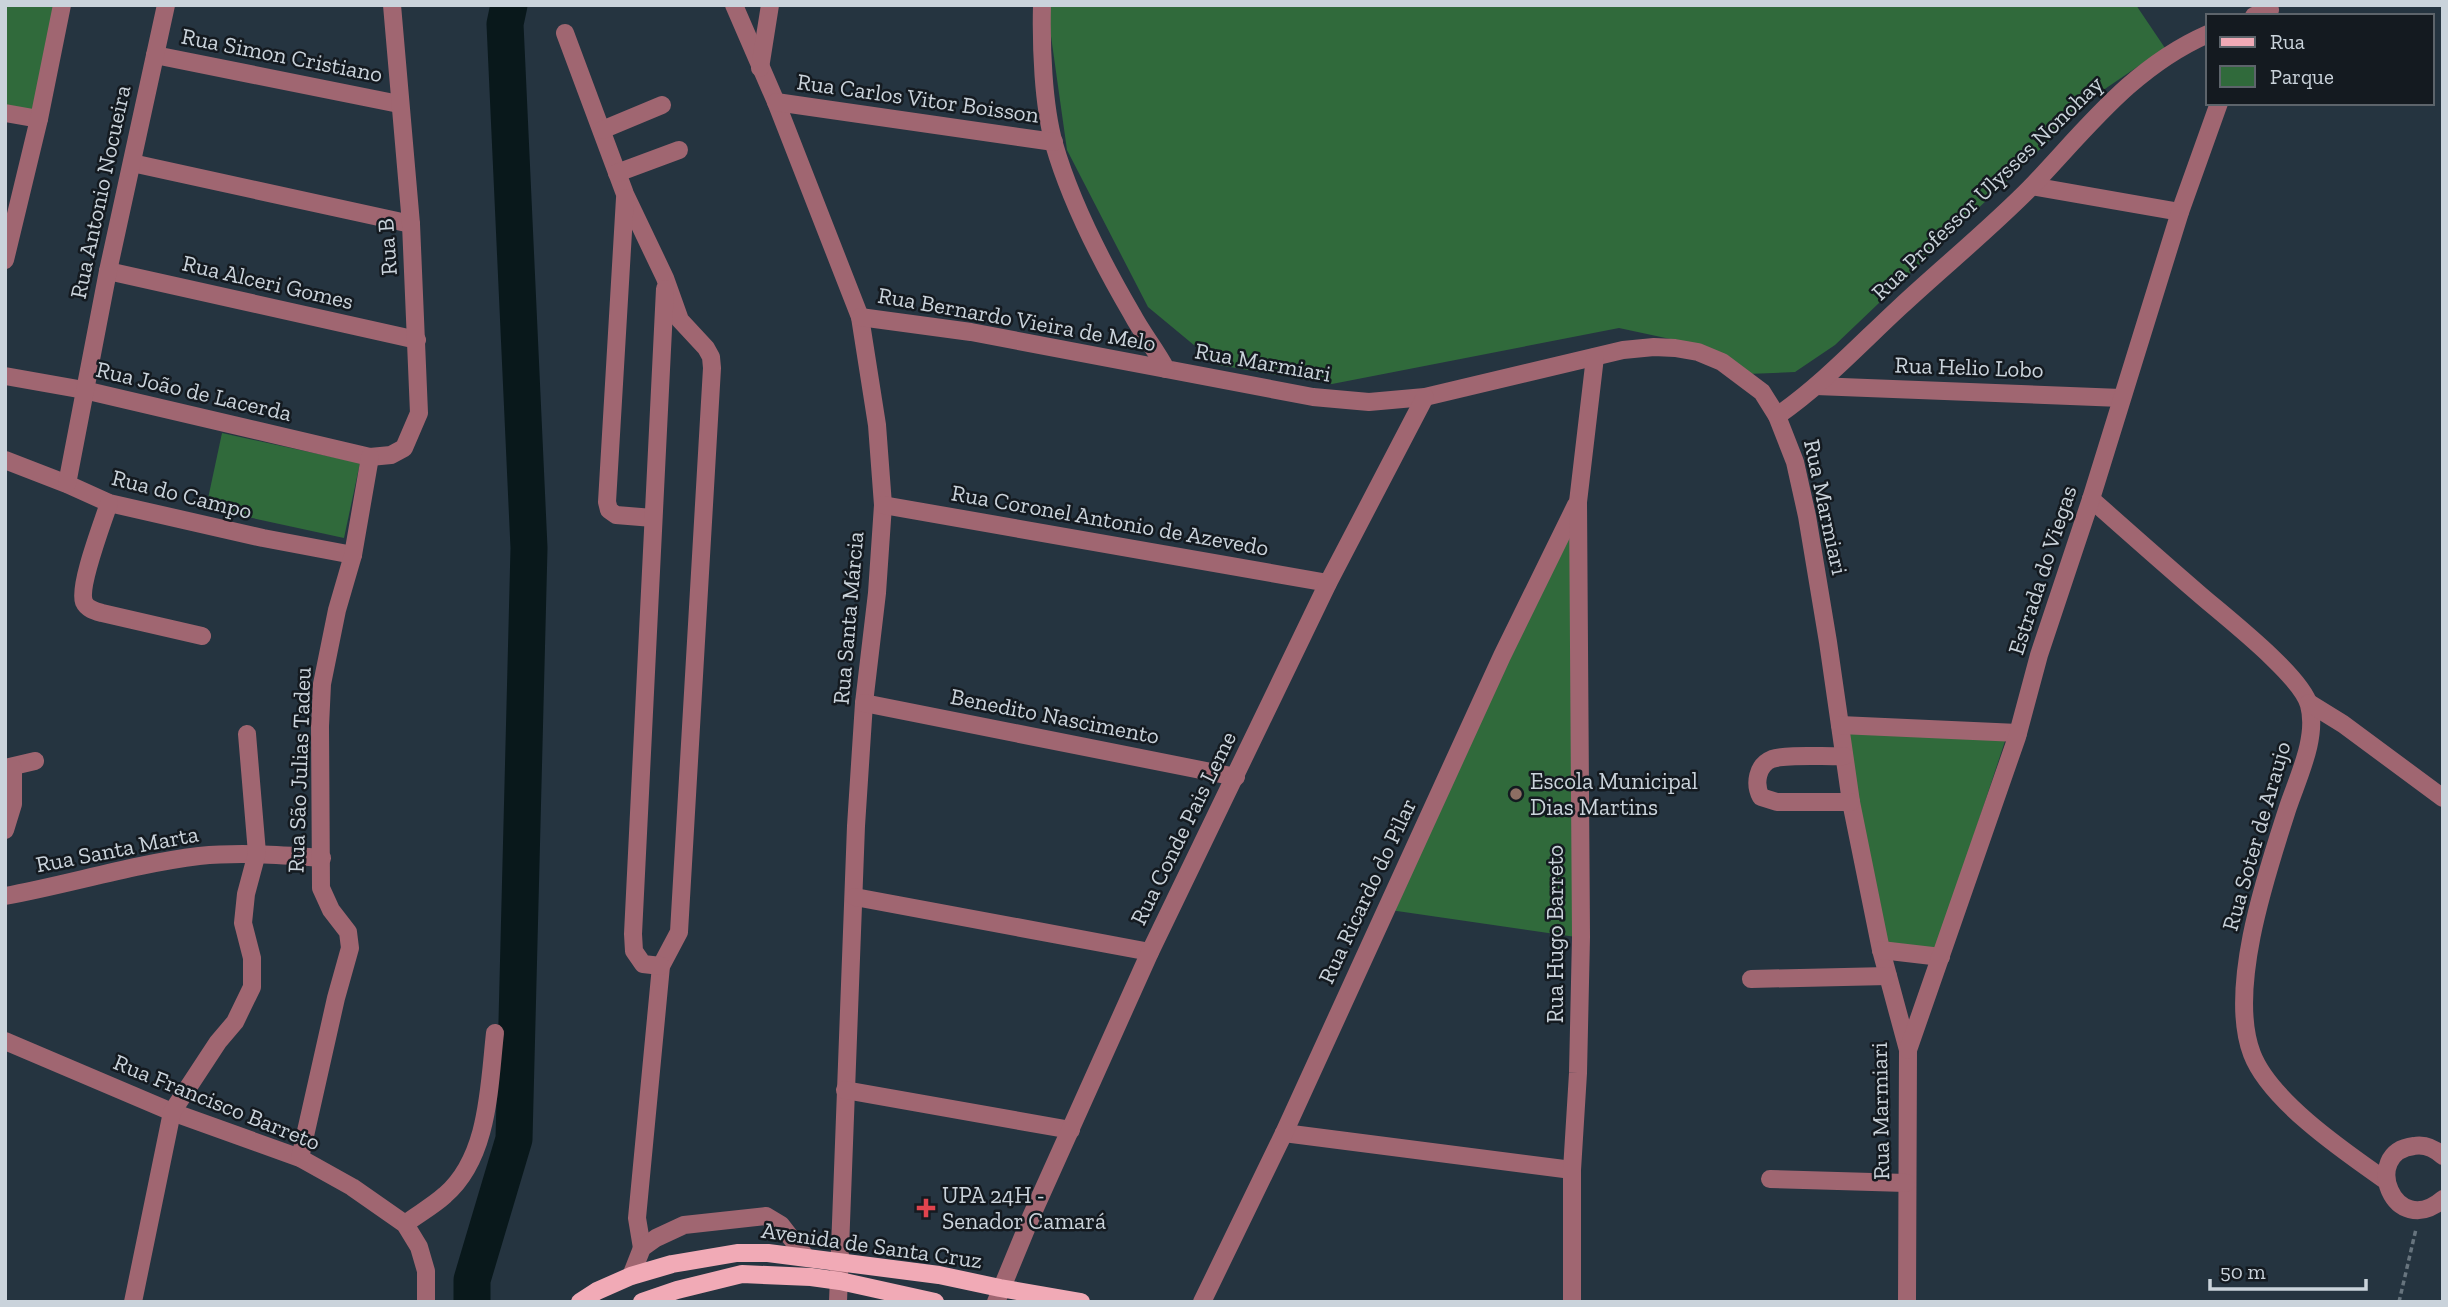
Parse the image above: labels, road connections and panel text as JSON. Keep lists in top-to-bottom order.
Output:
{
  "streets": {
    "main road": ["Avenida de Santa Cruz"],
    "street": [
      "Rua Simon Cristiano",
      "Rua Carlos Vitor Boisson",
      "Rua Professor Ulysses Nonohay",
      "Rua Antonio Nocueira",
      "Rua B",
      "Rua Alceri Gomes",
      "Rua Bernardo Vieira de Melo",
      "Rua Marmiari",
      "Rua Helio Lobo",
      "Rua João de Lacerda",
      "Rua do Campo",
      "Rua Coronel Antonio de Azevedo",
      "Estrada do Viegas",
      "Rua Santa Márcia",
      "Benedito Nascimento",
      "Rua São Julias Tadeu",
      "Rua Conde Pais Leme",
      "Rua Soter de Araujo",
      "Rua Santa Marta",
      "Rua Ricardo do Pilar",
      "Rua Hugo Barreto",
      "Rua Francisco Barreto"
    ]
  },
  "crossings": [
    ["Rua Simon Cristiano", "Rua Antonio Nocueira"],
    ["Rua Simon Cristiano", "Rua B"],
    ["Rua Carlos Vitor Boisson", "Rua Marmiari"],
    ["Rua Carlos Vitor Boisson", "Rua Santa Márcia"],
    ["Rua Professor Ulysses Nonohay", "Rua Marmiari"],
    ["Rua Professor Ulysses Nonohay", "Rua Helio Lobo"],
    ["Rua Antonio Nocueira", "Rua Alceri Gomes"],
    ["Rua Antonio Nocueira", "Rua João de Lacerda"],
    ["Rua Antonio Nocueira", "Rua do Campo"],
    ["Rua B", "Rua Alceri Gomes"],
    ["Rua B", "Rua João de Lacerda"],
    ["Rua B", "Rua São Julias Tadeu"],
    ["Rua Bernardo Vieira de Melo", "Rua Marmiari"],
    ["Rua Bernardo Vieira de Melo", "Rua Santa Márcia"],
    ["Rua Marmiari", "Estrada do Viegas"],
    ["Rua Marmiari", "Rua Conde Pais Leme"],
    ["Rua Marmiari", "Rua Hugo Barreto"],
    ["Rua Helio Lobo", "Estrada do Viegas"],
    ["Rua João de Lacerda", "Rua São Julias Tadeu"],
    ["Rua do Campo", "Rua São Julias Tadeu"],
    ["Rua Coronel Antonio de Azevedo", "Rua Santa Márcia"],
    ["Rua Coronel Antonio de Azevedo", "Rua Conde Pais Leme"],
    ["Rua Santa Márcia", "Benedito Nascimento"],
    ["Rua Santa Márcia", "Avenida de Santa Cruz"],
    ["Benedito Nascimento", "Rua Conde Pais Leme"],
    ["Rua São Julias Tadeu", "Rua Santa Marta"],
    ["Rua São Julias Tadeu", "Rua Francisco Barreto"],
    ["Rua Conde Pais Leme", "Avenida de Santa Cruz"],
    ["Rua Ricardo do Pilar", "Rua Hugo Barreto"]
  ],
  "places": {
    "other": ["Escola Municipal Dias Martins"],
    "health": ["UPA 24H - Senador Camará"]
  },
  "legend": ["Rua", "Parque"],
  "scale_bar": "50 m"
}
